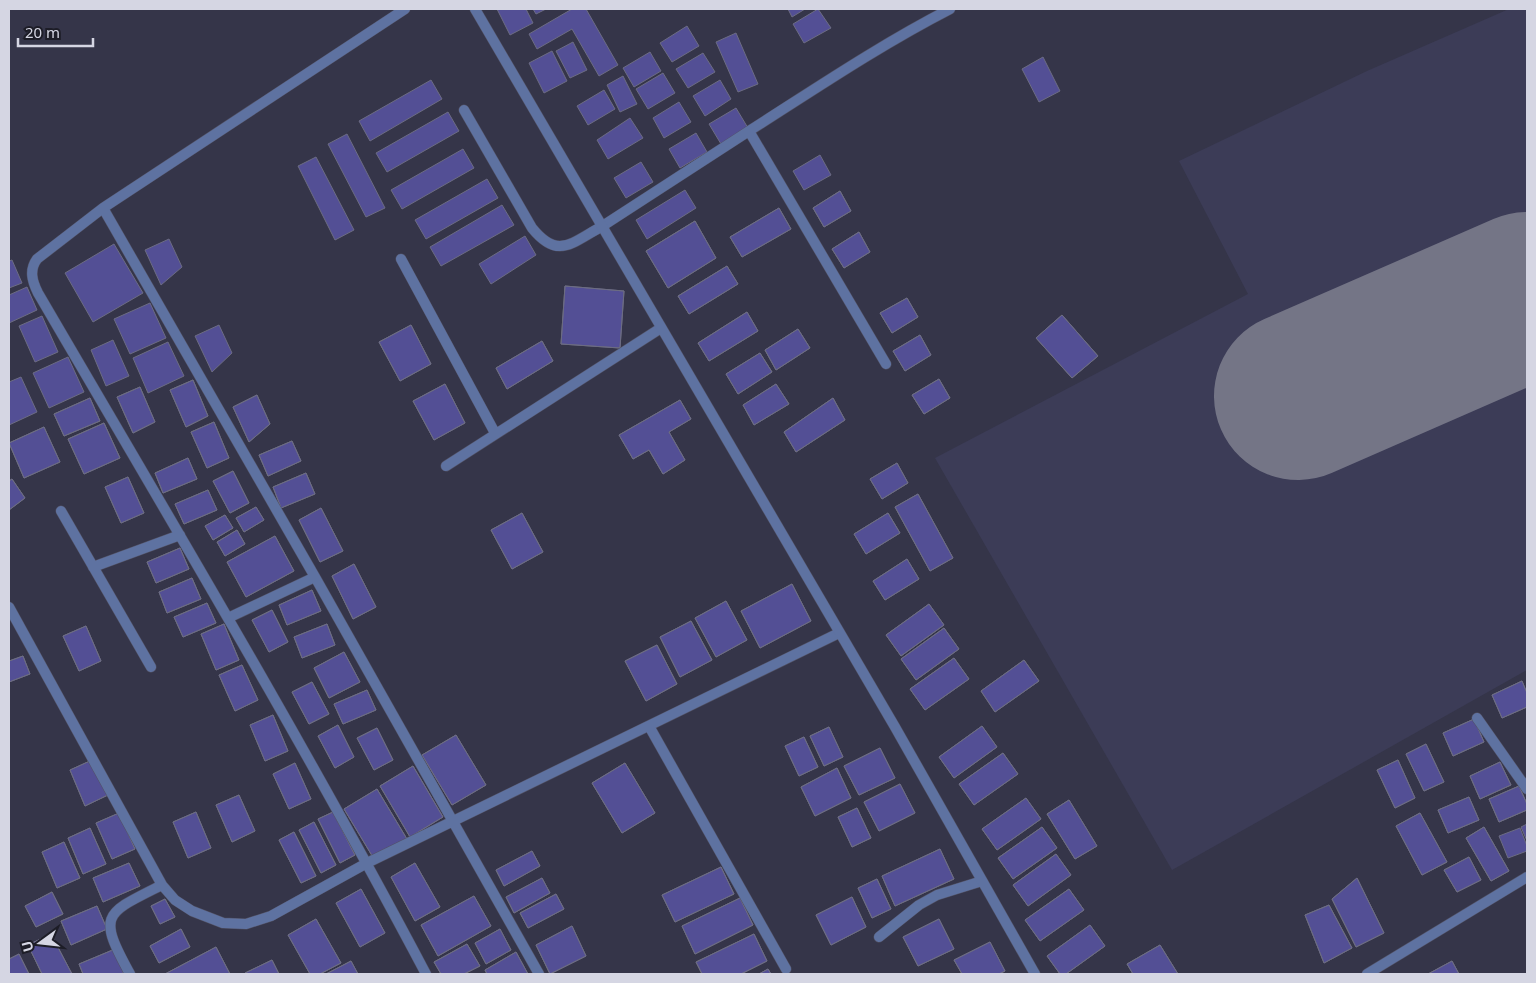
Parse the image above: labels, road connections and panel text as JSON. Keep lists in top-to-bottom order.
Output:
{
  "scale_bar": "20 m",
  "north": "left"
}
